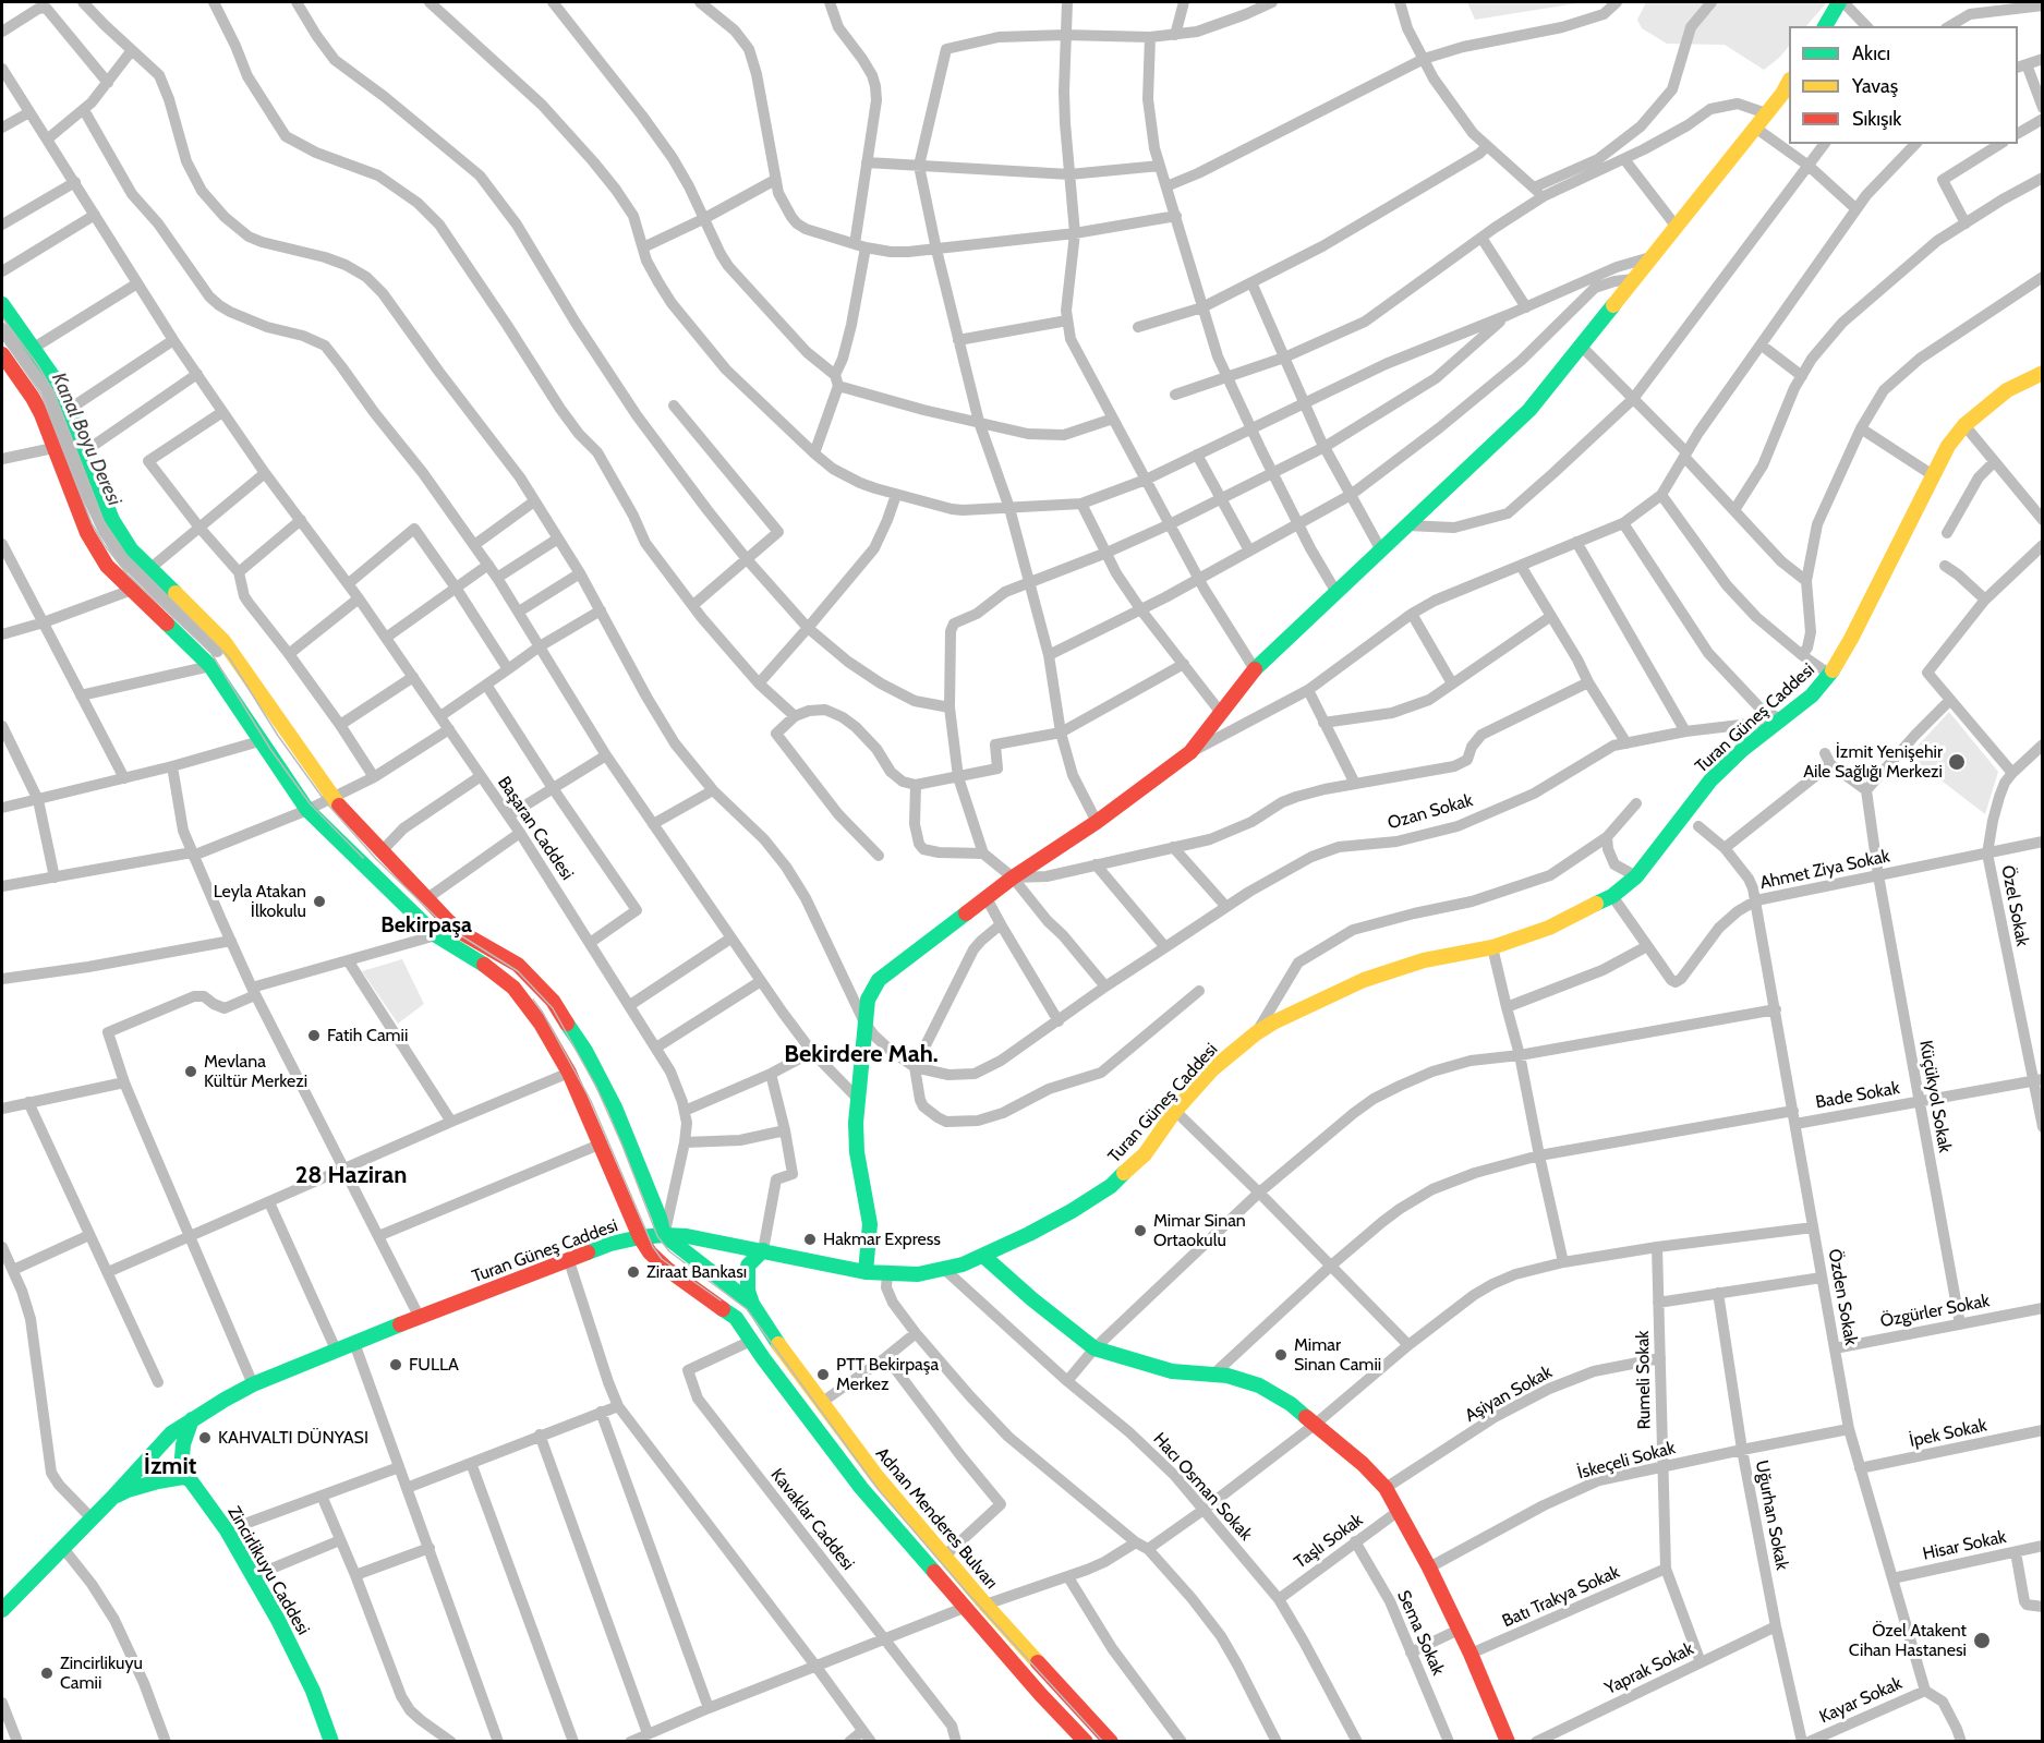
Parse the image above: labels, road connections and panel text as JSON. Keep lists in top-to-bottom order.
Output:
{
  "streets": {
    "main road": ["Turan Güneş Caddesi", "Adnan Menderes Bulvarı", "Zincirlikuyu Caddesi"],
    "street": [
      "Ozan Sokak",
      "Başaran Caddesi",
      "Ahmet Ziya Sokak",
      "Özel Sokak",
      "Bade Sokak",
      "Küçükyol Sokak",
      "Özden Sokak",
      "Özgürler Sokak",
      "Rumeli Sokak",
      "Aşiyan Sokak",
      "İpek Sokak",
      "İskeçeli Sokak",
      "Hacı Osman Sokak",
      "Uğurhan Sokak",
      "Kavaklar Caddesi",
      "Taşlı Sokak",
      "Hisar Sokak",
      "Batı Trakya Sokak",
      "Sema Sokak",
      "Yaprak Sokak",
      "Kayar Sokak"
    ]
  },
  "crossings": [
    ["Turan Güneş Caddesi", "Ozan Sokak"],
    ["Turan Güneş Caddesi", "Başaran Caddesi"],
    ["Turan Güneş Caddesi", "Ahmet Ziya Sokak"],
    ["Turan Güneş Caddesi", "Hacı Osman Sokak"],
    ["Turan Güneş Caddesi", "Adnan Menderes Bulvarı"],
    ["Turan Güneş Caddesi", "Zincirlikuyu Caddesi"],
    ["Başaran Caddesi", "Adnan Menderes Bulvarı"],
    ["Ahmet Ziya Sokak", "Özel Sokak"],
    ["Ahmet Ziya Sokak", "Küçükyol Sokak"],
    ["Ahmet Ziya Sokak", "Özden Sokak"],
    ["Özel Sokak", "Bade Sokak"],
    ["Bade Sokak", "Küçükyol Sokak"],
    ["Bade Sokak", "Özden Sokak"],
    ["Küçükyol Sokak", "Özgürler Sokak"],
    ["Özden Sokak", "Özgürler Sokak"],
    ["Özden Sokak", "İpek Sokak"],
    ["Özden Sokak", "İskeçeli Sokak"],
    ["Özden Sokak", "Hisar Sokak"],
    ["Özden Sokak", "Kayar Sokak"],
    ["Rumeli Sokak", "Aşiyan Sokak"],
    ["Rumeli Sokak", "İskeçeli Sokak"],
    ["Rumeli Sokak", "Batı Trakya Sokak"],
    ["Rumeli Sokak", "Yaprak Sokak"],
    ["İskeçeli Sokak", "Uğurhan Sokak"],
    ["Hacı Osman Sokak", "Taşlı Sokak"],
    ["Uğurhan Sokak", "Yaprak Sokak"],
    ["Adnan Menderes Bulvarı", "Kavaklar Caddesi"],
    ["Taşlı Sokak", "Sema Sokak"]
  ],
  "districts": [
    "Bekirpaşa",
    "Bekirdere Mah.",
    "28 Haziran",
    "İzmit"
  ],
  "water": ["Kanal Boyu Deresi"],
  "places": [
    "İzmit Yenişehir Aile Sağlığı Merkezi",
    "Leyla Atakan İlkokulu",
    "Fatih Camii",
    "Mevlana Kültür Merkezi",
    "Mimar Sinan Ortaokulu",
    "Hakmar Express",
    "Ziraat Bankası",
    "Mimar Sinan Camii",
    "FULLA",
    "PTT Bekirpaşa Merkez",
    "KAHVALTI DÜNYASI",
    "Özel Atakent Cihan Hastanesi",
    "Zincirlikuyu Camii"
  ],
  "legend": ["Akıcı", "Yavaş", "Sıkışık"]
}
